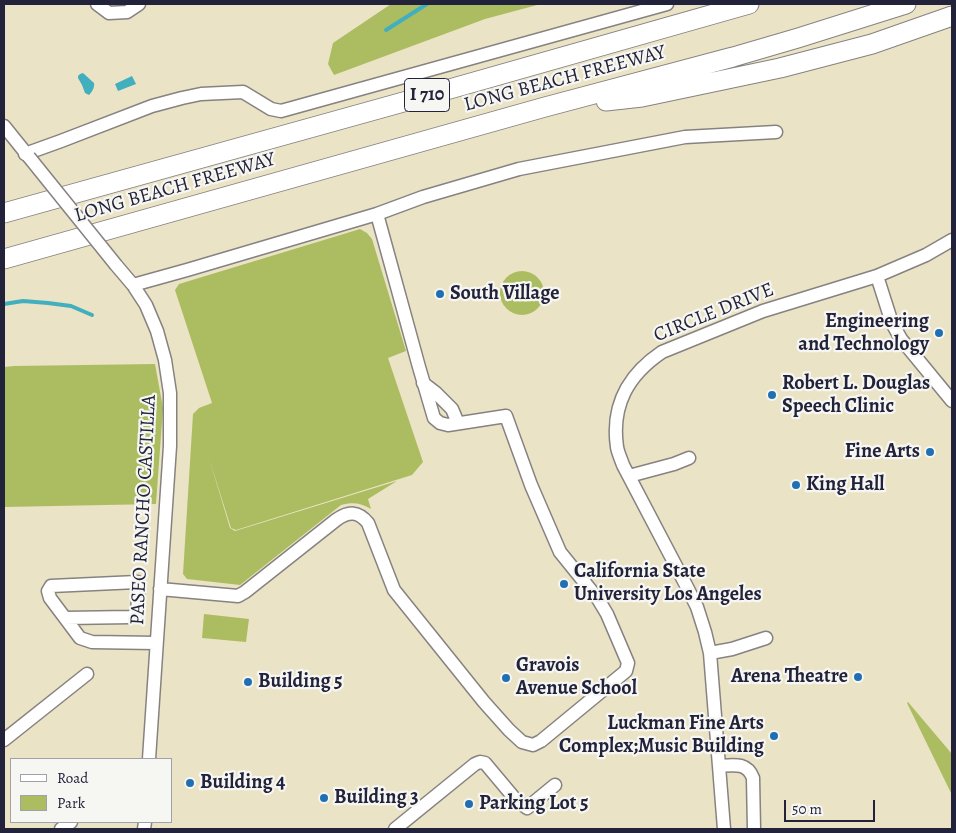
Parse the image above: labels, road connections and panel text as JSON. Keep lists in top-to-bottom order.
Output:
{
  "streets": {
    "highway": ["LONG BEACH FREEWAY", "I 710"],
    "street": ["CIRCLE DRIVE", "PASEO RANCHO CASTILLA"]
  },
  "places": [
    "South Village",
    "Engineering and Technology",
    "Robert L. Douglas Speech Clinic",
    "Fine Arts",
    "King Hall",
    "California State University Los Angeles",
    "Arena Theatre",
    "Gravois Avenue School",
    "Building 5",
    "Luckman Fine Arts Complex;Music Building",
    "Building 4",
    "Building 3",
    "Parking Lot 5"
  ],
  "legend": ["Road", "Park"],
  "scale_bar": "50 m"
}
